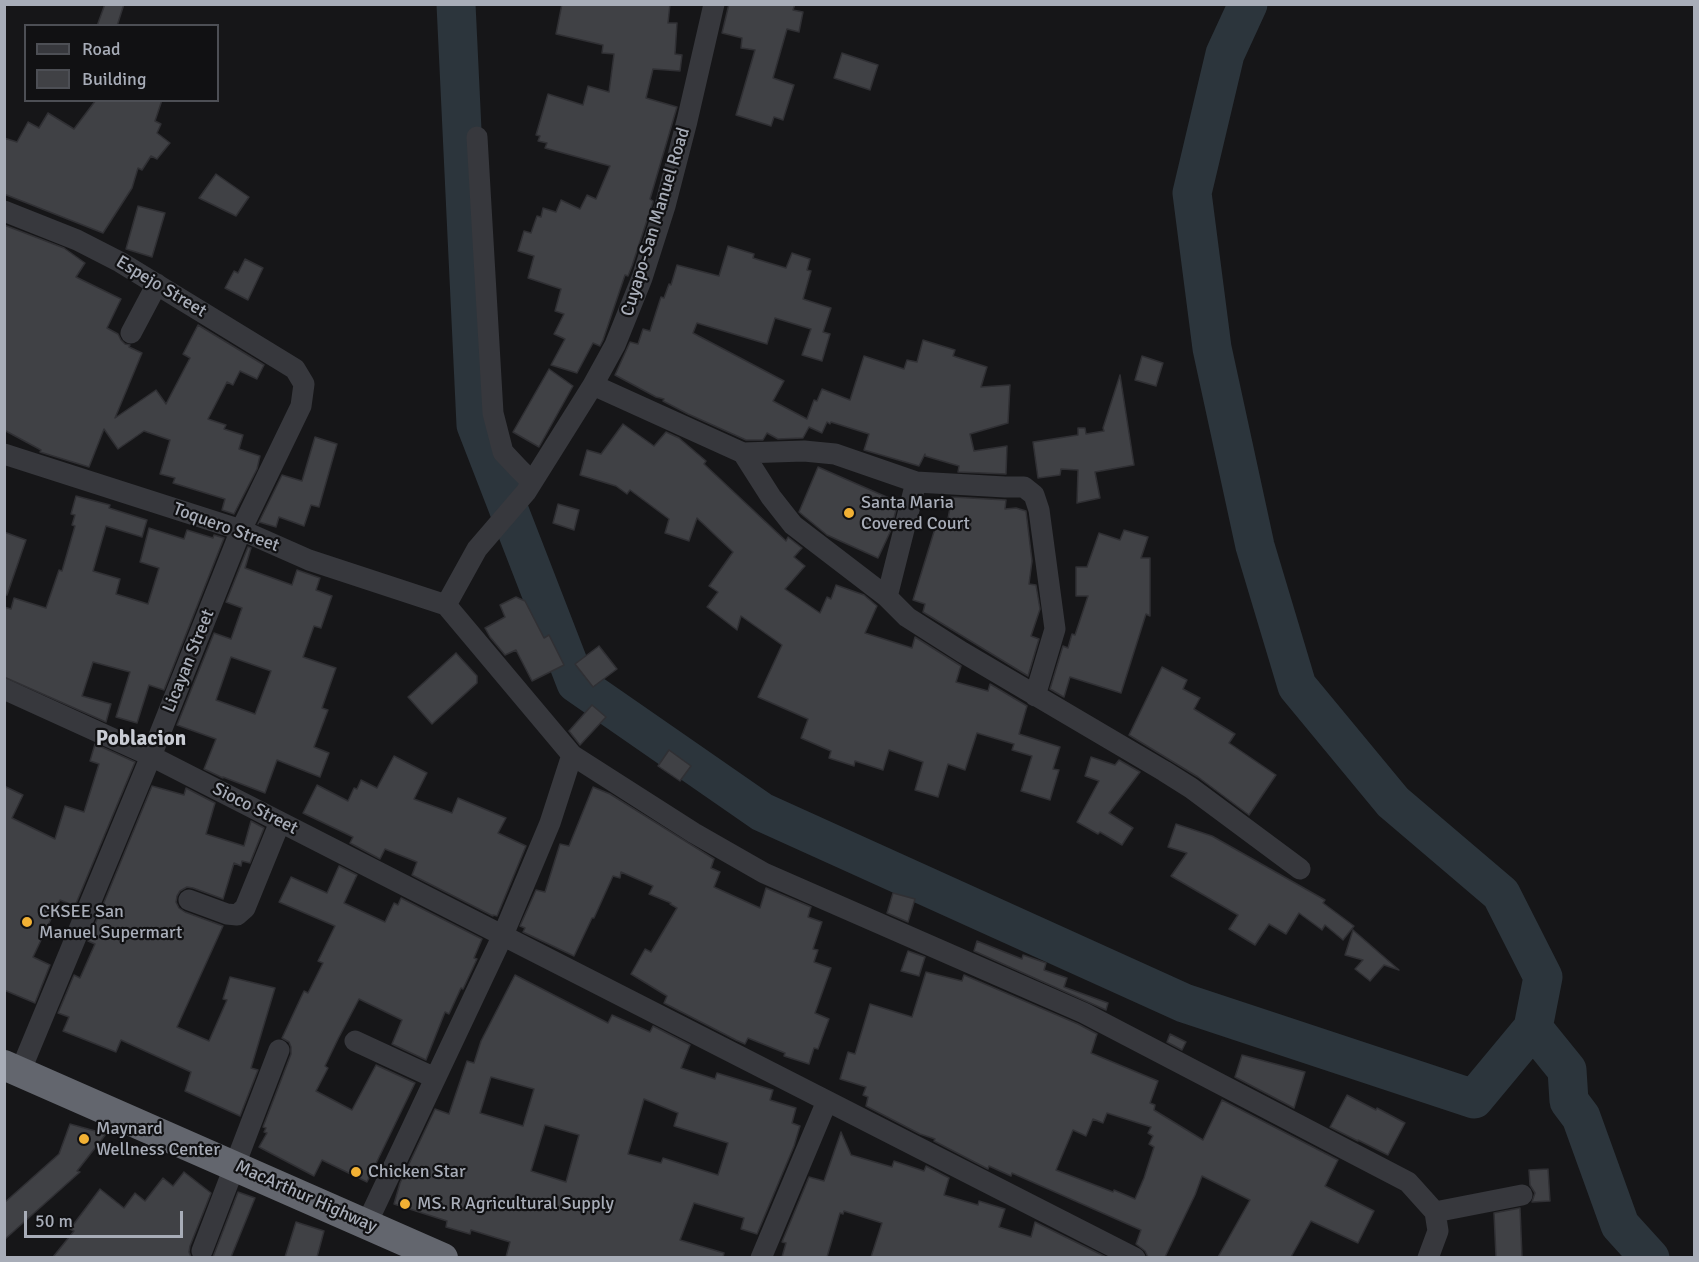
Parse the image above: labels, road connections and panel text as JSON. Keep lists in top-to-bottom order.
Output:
{
  "streets": {
    "highway": ["MacArthur Highway"],
    "street": [
      "Cuyapo-San Manuel Road",
      "Espejo Street",
      "Toquero Street",
      "Licayan Street",
      "Sioco Street"
    ]
  },
  "crossings": [
    ["Cuyapo-San Manuel Road", "Toquero Street"],
    ["Espejo Street", "Licayan Street"],
    ["Toquero Street", "Licayan Street"],
    ["Licayan Street", "Sioco Street"],
    ["Licayan Street", "MacArthur Highway"]
  ],
  "districts": ["Poblacion"],
  "places": [
    "Santa Maria Covered Court",
    "CKSEE San Manuel Supermart",
    "Maynard Wellness Center",
    "Chicken Star",
    "MS. R Agricultural Supply"
  ],
  "legend": ["Road", "Building"],
  "scale_bar": "50 m"
}
